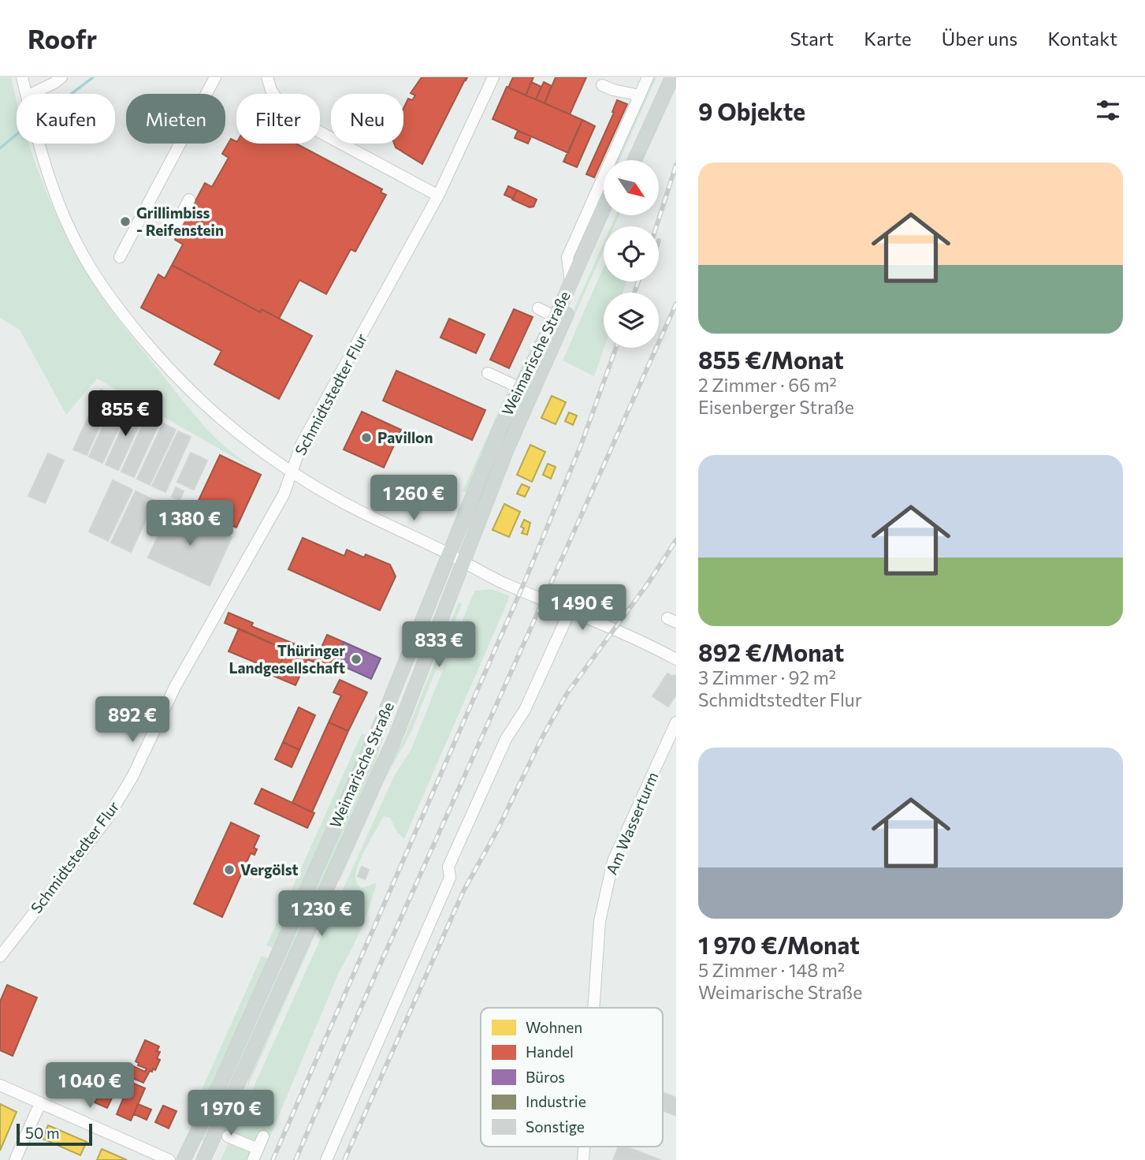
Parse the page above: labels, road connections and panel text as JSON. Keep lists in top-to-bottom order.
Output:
{
  "streets": {
    "main road": ["Weimarische Straße"],
    "street": ["Schmidtstedter Flur", "Am Wasserturm"]
  },
  "places": [
    "Grillimbiss - Reifenstein",
    "Pavillon",
    "Thüringer Landgesellschaft",
    "Vergölst"
  ],
  "legend": [
    "Wohnen",
    "Handel",
    "Büros",
    "Industrie",
    "Sonstige"
  ],
  "scale_bar": "50 m",
  "north": "bottom right",
  "page": {
    "header": "Roofr",
    "nav": [
      "Start",
      "Karte",
      "Über uns",
      "Kontakt"
    ],
    "heading": "9 Objekte",
    "chip": [
      "Kaufen",
      "Mieten",
      "Filter",
      "Neu"
    ],
    "list": [
      {
        "name": "855 €/Monat",
        "note": "2 Zimmer · 66 m² · Eisenberger Straße"
      },
      {
        "name": "892 €/Monat",
        "note": "3 Zimmer · 92 m² · Schmidtstedter Flur"
      },
      {
        "name": "1 970 €/Monat",
        "note": "5 Zimmer · 148 m² · Weimarische Straße"
      }
    ],
    "price": [
      "855 €",
      "1 260 €",
      "1 380 €",
      "1 490 €",
      "833 €",
      "892 €",
      "1 230 €",
      "1 040 €",
      "1 970 €"
    ],
    "scale": "50 m"
  }
}
